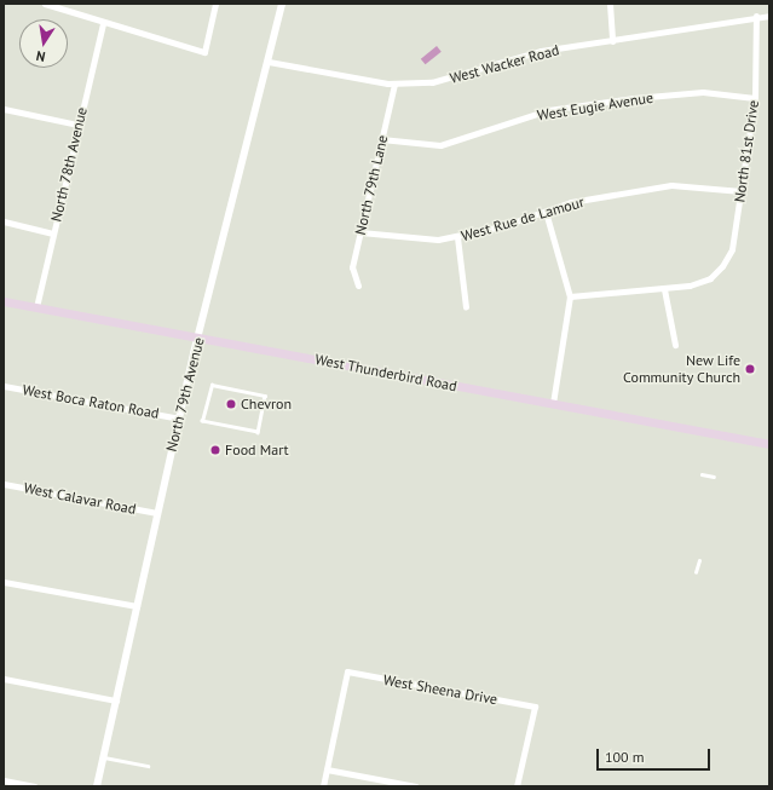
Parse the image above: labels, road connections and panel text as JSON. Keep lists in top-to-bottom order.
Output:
{
  "streets": {
    "main road": ["West Thunderbird Road"],
    "street": [
      "West Wacker Road",
      "West Eugie Avenue",
      "North 81st Drive",
      "North 78th Avenue",
      "North 79th Lane",
      "West Rue de Lamour",
      "North 79th Avenue",
      "West Boca Raton Road",
      "West Calavar Road",
      "West Sheena Drive"
    ]
  },
  "crossings": [
    ["West Wacker Road", "North 81st Drive"],
    ["West Wacker Road", "North 79th Lane"],
    ["West Wacker Road", "North 79th Avenue"],
    ["West Eugie Avenue", "North 81st Drive"],
    ["West Eugie Avenue", "North 79th Lane"],
    ["North 81st Drive", "West Rue de Lamour"],
    ["North 78th Avenue", "West Thunderbird Road"],
    ["North 79th Lane", "West Rue de Lamour"],
    ["West Thunderbird Road", "North 79th Avenue"],
    ["North 79th Avenue", "West Boca Raton Road"],
    ["North 79th Avenue", "West Calavar Road"]
  ],
  "places": ["New Life Community Church", "Chevron", "Food Mart"],
  "scale_bar": "100 m",
  "north": "bottom"
}
